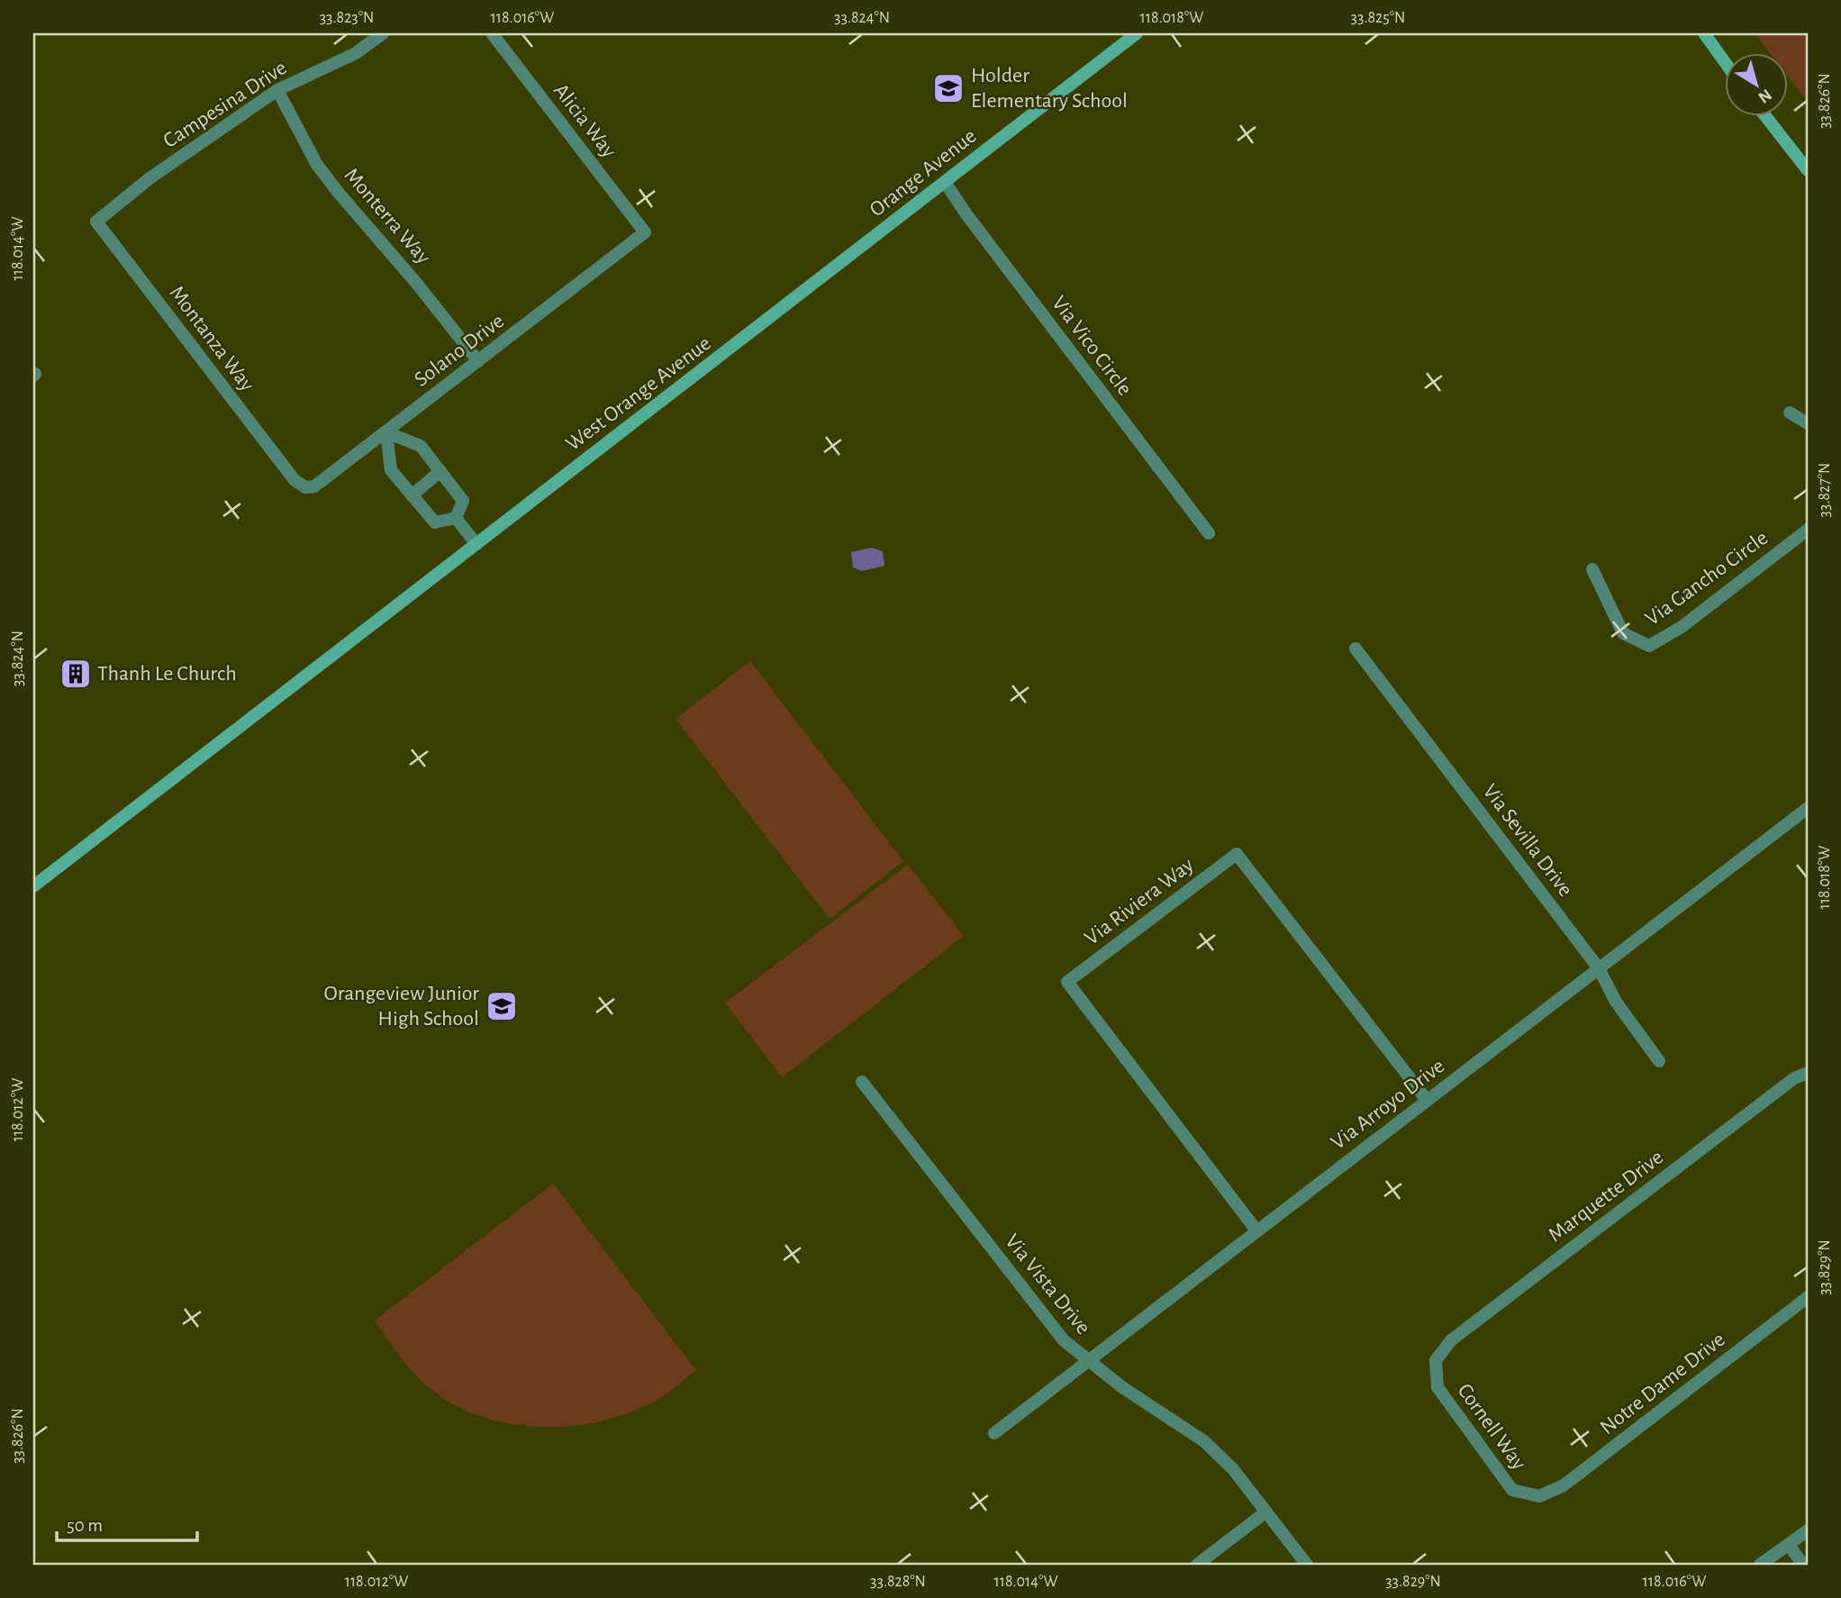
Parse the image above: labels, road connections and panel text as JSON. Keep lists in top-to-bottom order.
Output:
{
  "streets": {
    "main road": ["Orange Avenue", "West Orange Avenue"],
    "street": [
      "Campesina Drive",
      "Alicia Way",
      "Monterra Way",
      "Montanza Way",
      "Via Vico Circle",
      "Solano Drive",
      "Via Gancho Circle",
      "Via Sevilla Drive",
      "Via Riviera Way",
      "Via Arroyo Drive",
      "Marquette Drive",
      "Via Vista Drive",
      "Notre Dame Drive",
      "Cornell Way"
    ]
  },
  "crossings": [
    ["Campesina Drive", "Monterra Way"],
    ["Campesina Drive", "Montanza Way"],
    ["Alicia Way", "Solano Drive"],
    ["Orange Avenue", "Via Vico Circle"],
    ["Orange Avenue", "West Orange Avenue"],
    ["Monterra Way", "Solano Drive"],
    ["Montanza Way", "Solano Drive"],
    ["Via Sevilla Drive", "Via Arroyo Drive"],
    ["Via Riviera Way", "Via Arroyo Drive"],
    ["Via Arroyo Drive", "Via Vista Drive"],
    ["Marquette Drive", "Cornell Way"],
    ["Notre Dame Drive", "Cornell Way"]
  ],
  "places": {
    "school or university": ["Holder Elementary School", "Orangeview Junior High School"],
    "building": ["Thanh Le Church"]
  },
  "scale_bar": "50 m",
  "north": "bottom right",
  "coordinates": [
    "33.823°N",
    "118.016°W",
    "33.824°N",
    "118.018°W",
    "33.825°N",
    "33.826°N",
    "118.014°W",
    "33.827°N",
    "118.012°W",
    "33.829°N",
    "33.828°N"
  ]
}
